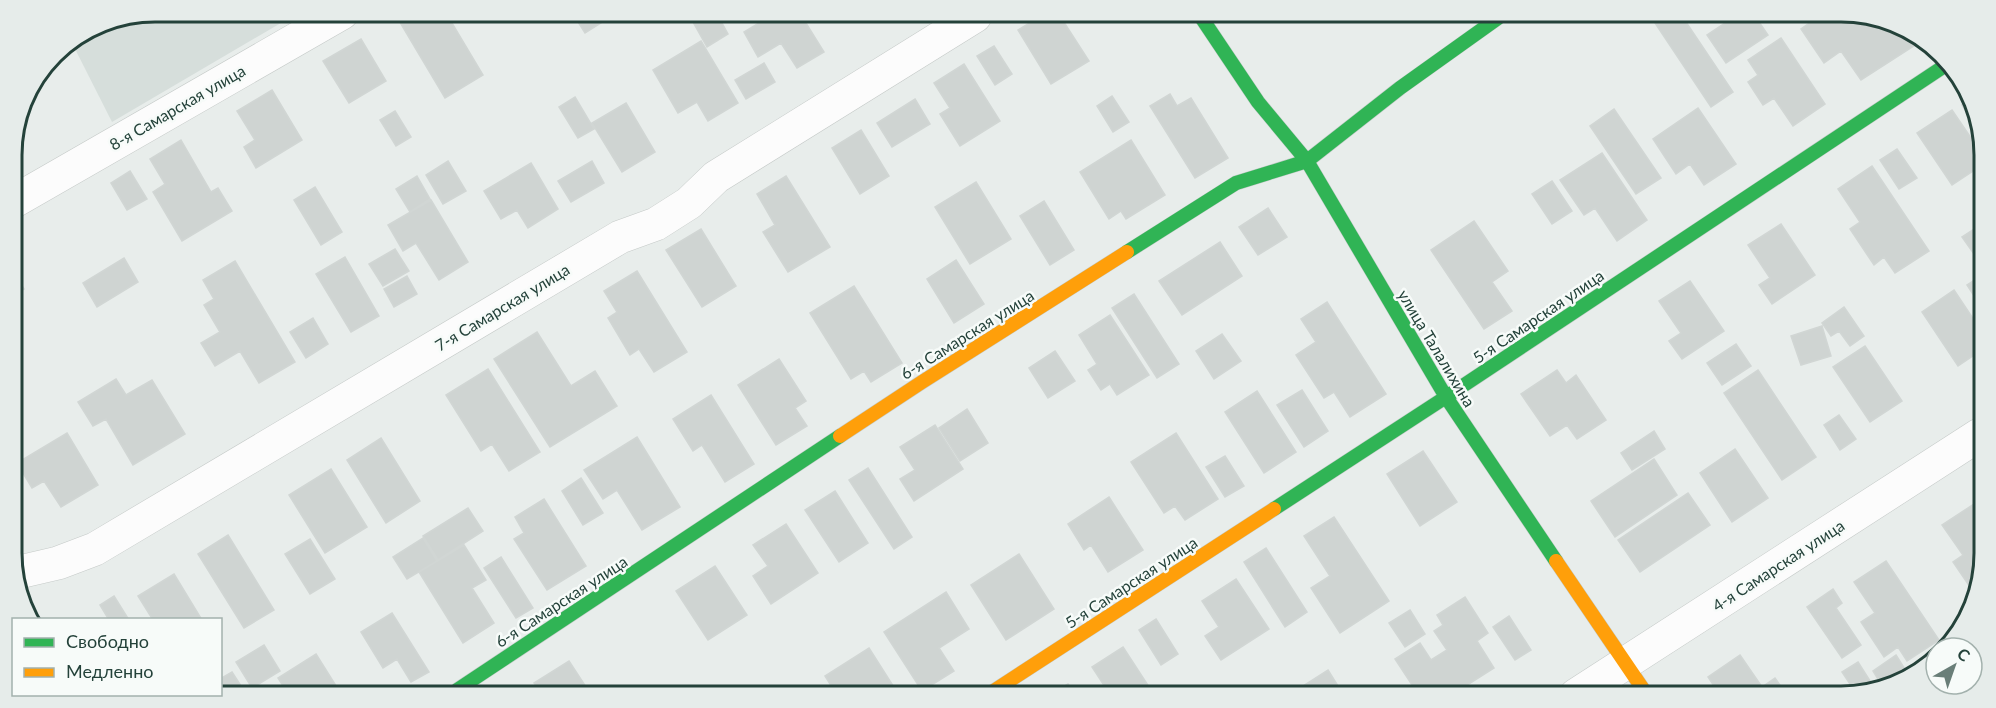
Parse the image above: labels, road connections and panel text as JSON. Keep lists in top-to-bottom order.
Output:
{
  "streets": {
    "street": [
      "8-я Самарская улица",
      "7-я Самарская улица",
      "5-я Самарская улица",
      "6-я Самарская улица",
      "улица Талалихина",
      "4-я Самарская улица"
    ]
  },
  "crossings": [
    ["5-я Самарская улица", "улица Талалихина"],
    ["6-я Самарская улица", "улица Талалихина"],
    ["улица Талалихина", "4-я Самарская улица"]
  ],
  "legend": ["Свободно", "Медленно"],
  "north": "top right"
}
